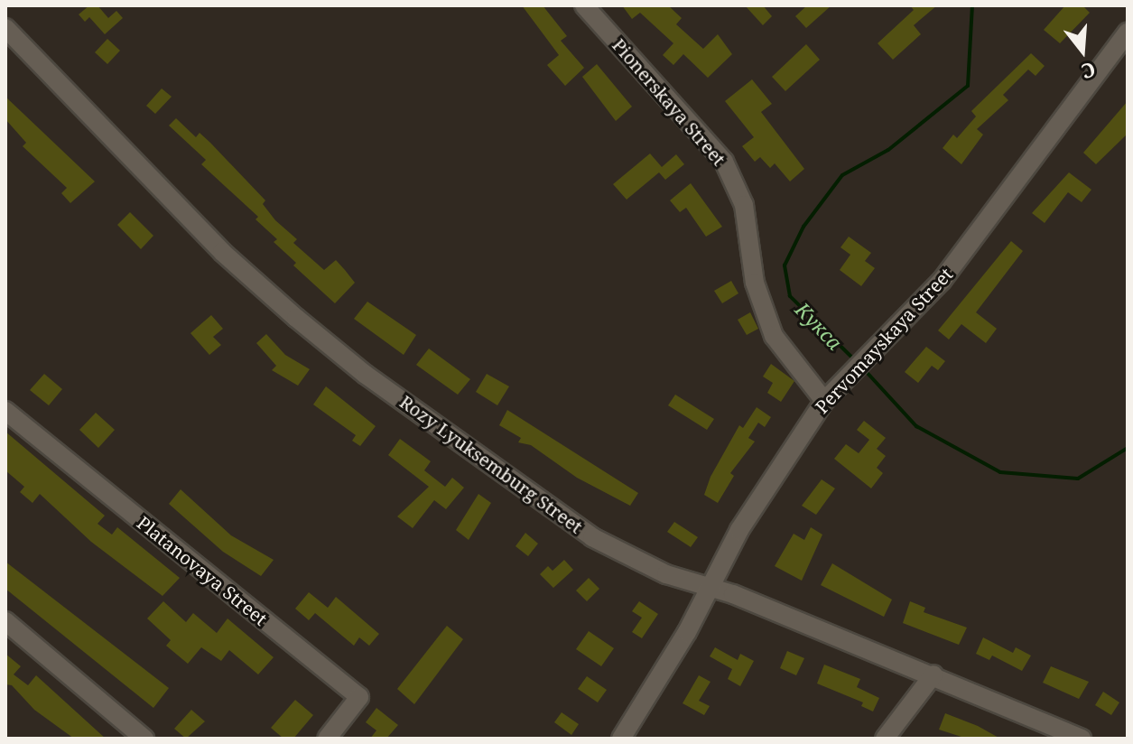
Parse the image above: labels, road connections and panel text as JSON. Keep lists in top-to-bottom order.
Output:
{
  "streets": {
    "street": [
      "Pionerskaya Street",
      "Pervomayskaya Street",
      "Rozy Lyuksemburg Street",
      "Platanovaya Street"
    ]
  },
  "crossings": [
    ["Pionerskaya Street", "Pervomayskaya Street"],
    ["Pervomayskaya Street", "Rozy Lyuksemburg Street"]
  ],
  "water": ["Кукса"],
  "north": "bottom"
}
